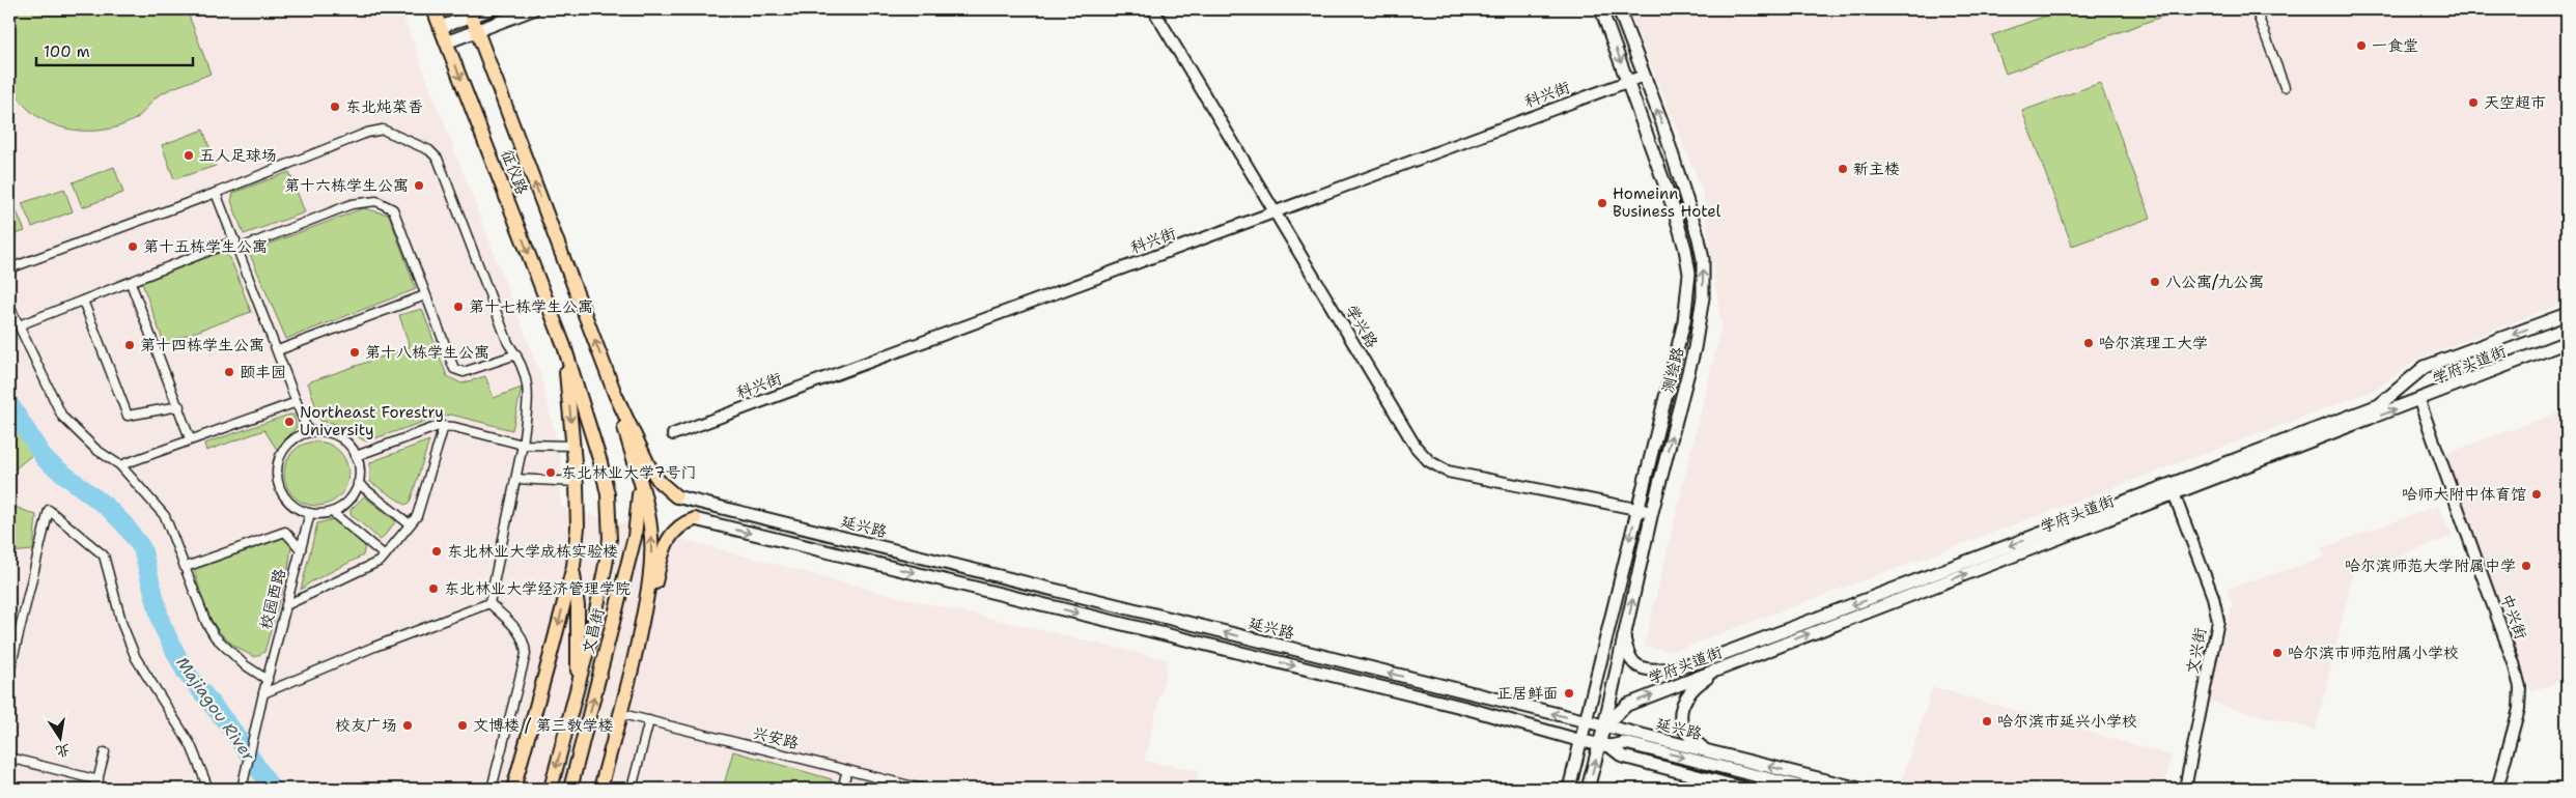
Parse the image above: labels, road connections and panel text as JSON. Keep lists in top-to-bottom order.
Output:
{
  "streets": {
    "main road": [
      "征仪路",
      "学府头道街",
      "测绘路",
      "延兴路",
      "文昌街"
    ],
    "street": [
      "科兴街",
      "学兴路",
      "校园西路",
      "中兴街",
      "文兴街",
      "兴安路"
    ]
  },
  "crossings": [
    ["科兴街", "学兴路"],
    ["科兴街", "测绘路"],
    ["征仪路", "文昌街"],
    ["学兴路", "测绘路"],
    ["学府头道街", "测绘路"],
    ["学府头道街", "延兴路"],
    ["学府头道街", "中兴街"],
    ["学府头道街", "文兴街"],
    ["测绘路", "延兴路"]
  ],
  "water": ["Majiagou River"],
  "places": [
    "一食堂",
    "天空超市",
    "东北炖菜香",
    "五人足球场",
    "新主楼",
    "第十六栋学生公寓",
    "Homeinn Business Hotel",
    "第十五栋学生公寓",
    "八公寓/九公寓",
    "第十七栋学生公寓",
    "哈尔滨理工大学",
    "第十四栋学生公寓",
    "第十八栋学生公寓",
    "颐丰园",
    "Northeast Forestry University",
    "东北林业大学7号门",
    "哈师大附中体育馆",
    "东北林业大学成栋实验楼",
    "哈尔滨师范大学附属中学",
    "东北林业大学经济管理学院",
    "哈尔滨市师范附属小学校",
    "正居鲜面",
    "哈尔滨市延兴小学校",
    "校友广场",
    "文博楼 / 第三教学楼"
  ],
  "scale_bar": "100 m",
  "north": "bottom"
}
